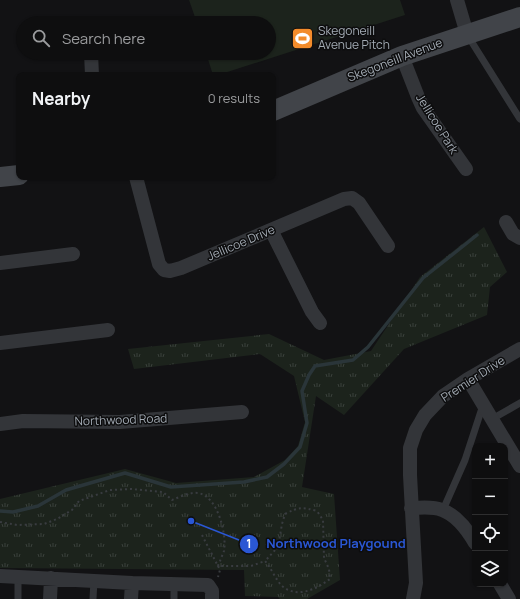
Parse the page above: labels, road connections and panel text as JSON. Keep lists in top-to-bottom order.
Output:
{
  "streets": {
    "street": [
      "Skegoneill Avenue",
      "Jellicoe Park",
      "Jellicoe Drive",
      "Premier Drive",
      "Northwood Road"
    ]
  },
  "crossings": [
    ["Skegoneill Avenue", "Jellicoe Park"]
  ],
  "places": {
    "sports": ["Skegoneill Avenue Pitch"],
    "other": ["Northwood Playgound"]
  },
  "page": {
    "search": "Search here",
    "heading": ["Nearby", "0 results"],
    "map_buttons": ["+", "−"]
  }
}
